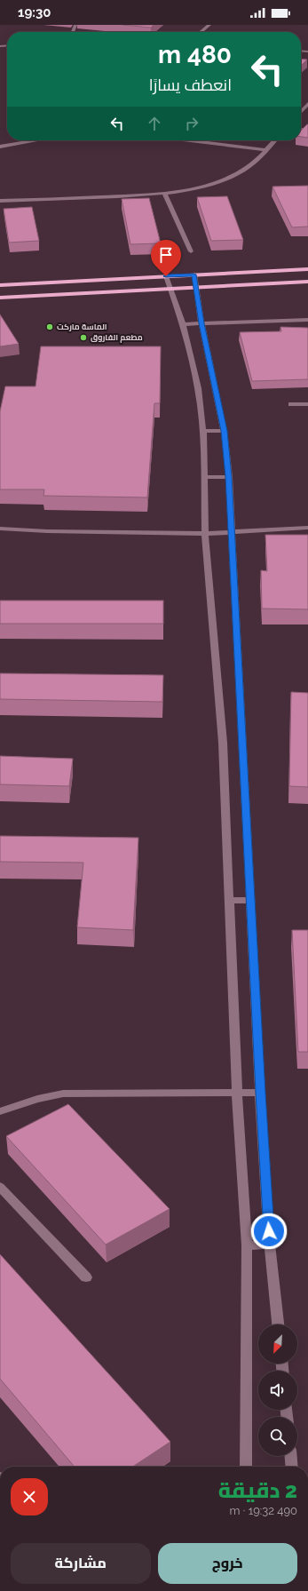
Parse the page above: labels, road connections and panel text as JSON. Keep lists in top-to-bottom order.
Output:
{
  "places": ["الماسة ماركت", "مطعم الفاروق"],
  "north": "bottom left",
  "page": {
    "status": "19:30",
    "turn": ["480 m", "انعطف يسارًا"],
    "heading": ["2 دقيقة", "490 m · 19:32"],
    "buttons": ["خروج", "مشاركة"]
  }
}
